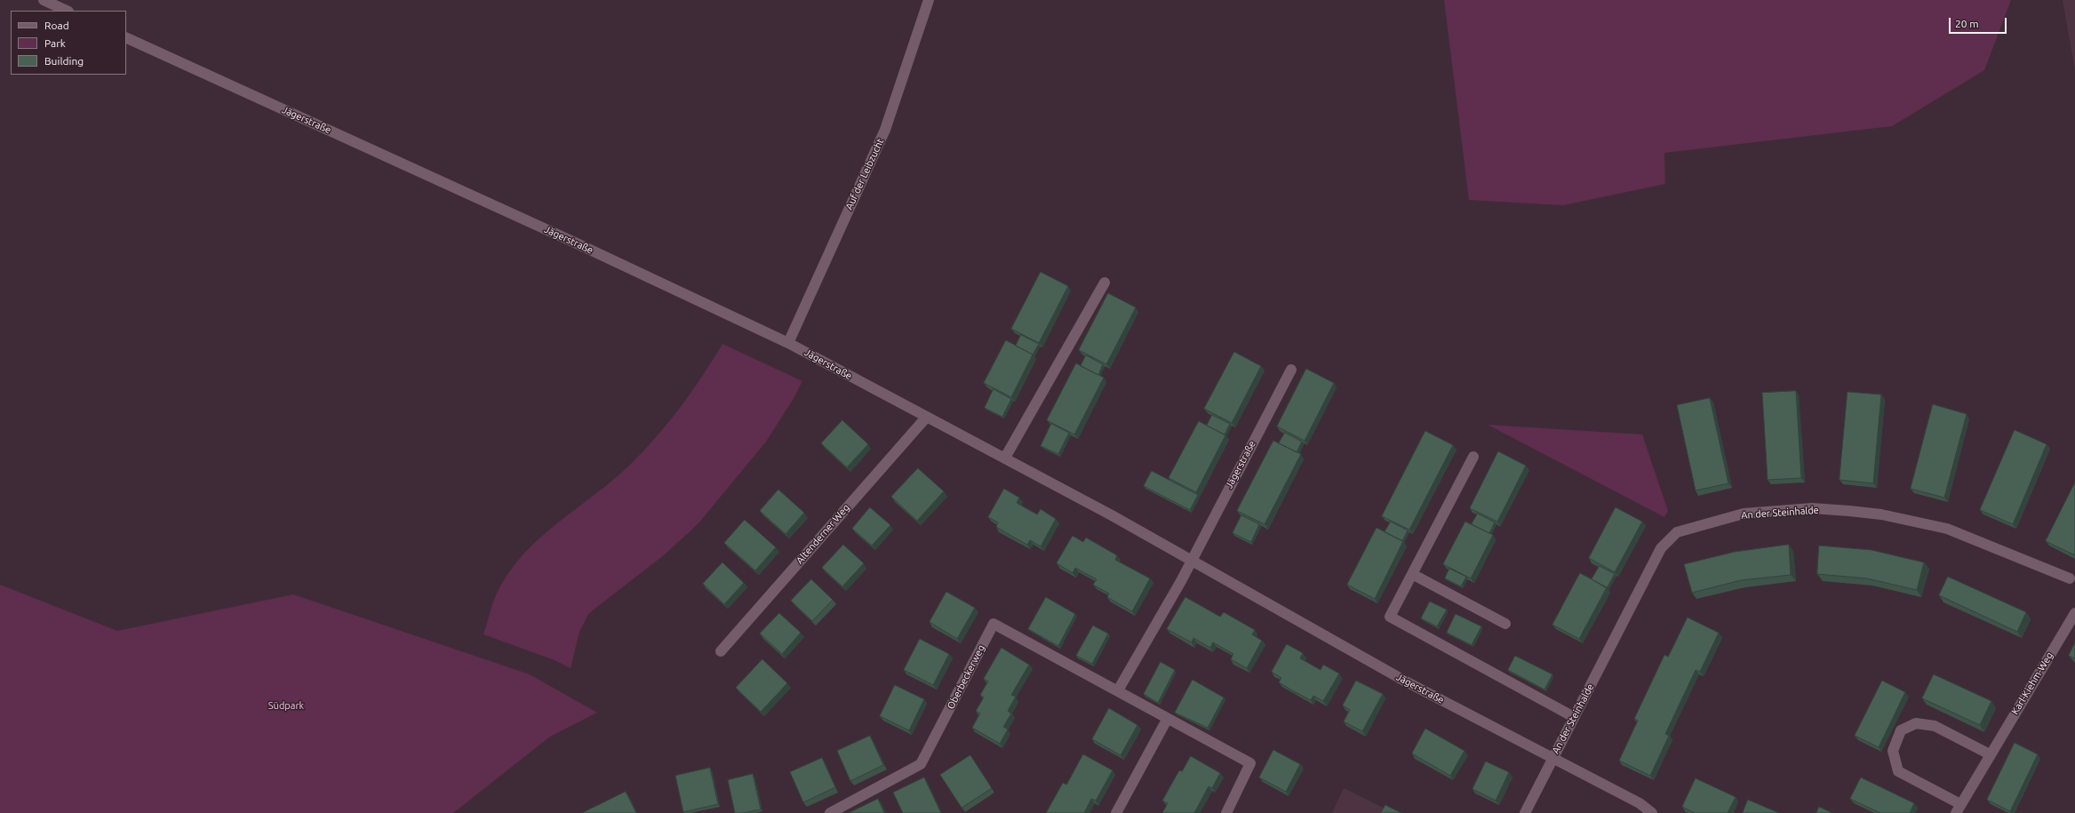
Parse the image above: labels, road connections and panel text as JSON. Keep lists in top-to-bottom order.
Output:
{
  "streets": {
    "street": [
      "Jägerstraße",
      "Auf der Leibzucht",
      "An der Steinhalde",
      "Altenderner Weg",
      "Oberbeckerweg",
      "Karl-Kiehm-Weg"
    ]
  },
  "crossings": [
    ["Jägerstraße", "Auf der Leibzucht"],
    ["Jägerstraße", "An der Steinhalde"],
    ["Jägerstraße", "Altenderner Weg"]
  ],
  "parks": ["Südpark"],
  "legend": ["Road", "Park", "Building"],
  "scale_bar": "20 m"
}
